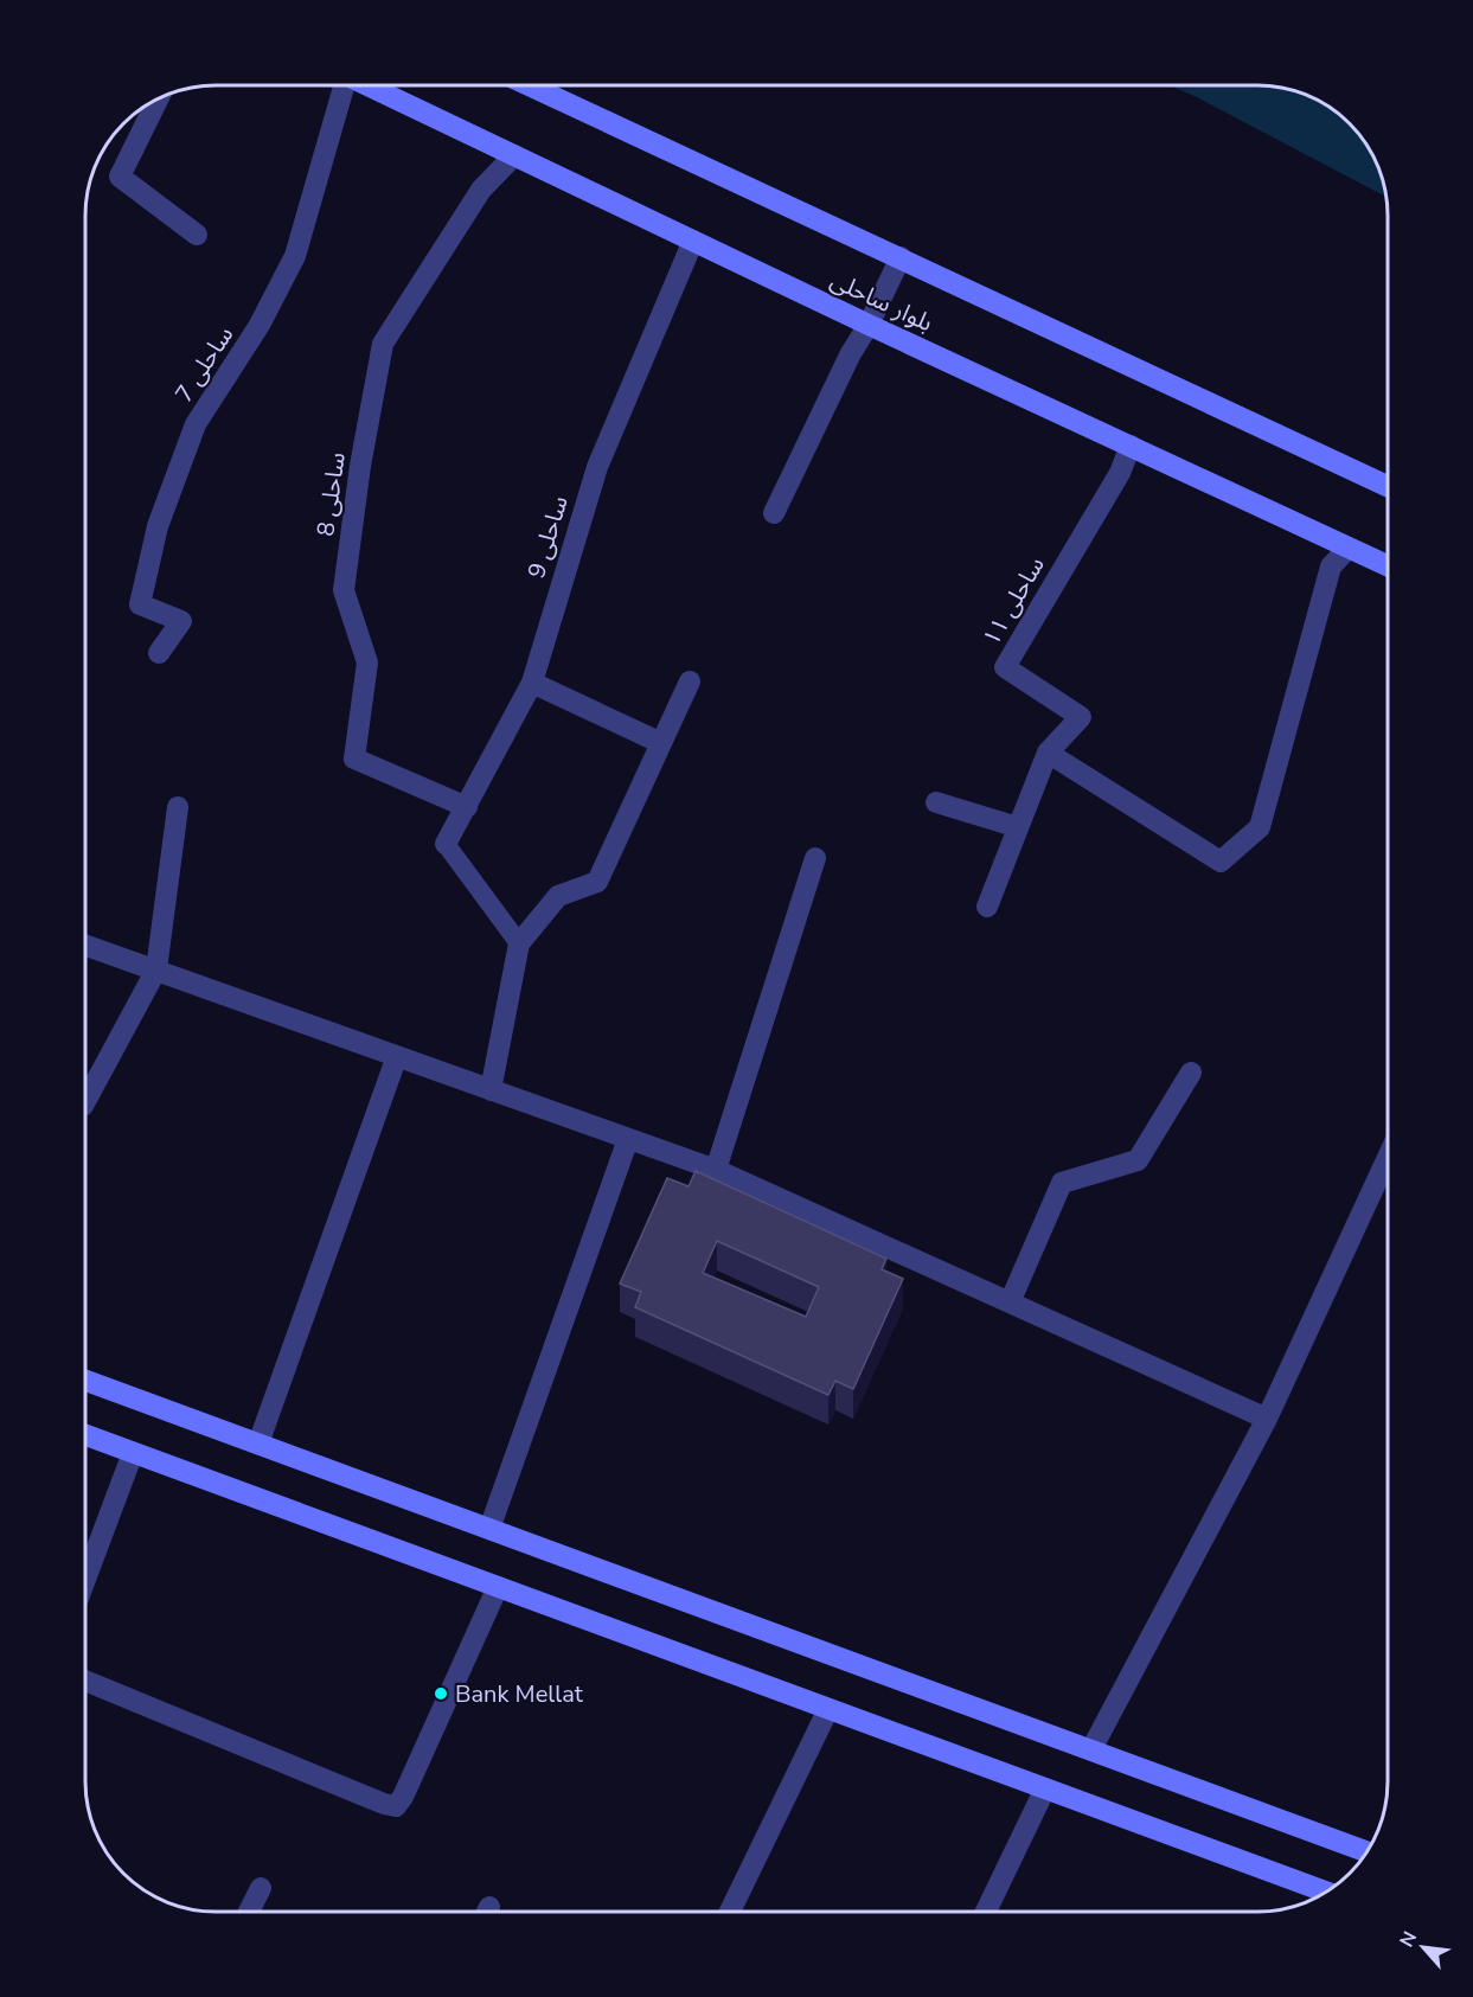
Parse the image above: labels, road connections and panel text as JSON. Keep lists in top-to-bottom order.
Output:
{
  "streets": {
    "main road": ["بلوار ساحلی"],
    "street": [
      "ساحلی 7",
      "ساحلی 8",
      "ساحلی 9",
      "ساحلی ۱۱"
    ]
  },
  "crossings": [
    ["بلوار ساحلی", "ساحلی 8"],
    ["بلوار ساحلی", "ساحلی 9"],
    ["بلوار ساحلی", "ساحلی ۱۱"],
    ["ساحلی 8", "ساحلی 9"]
  ],
  "places": ["Bank Mellat"],
  "north": "top left"
}
